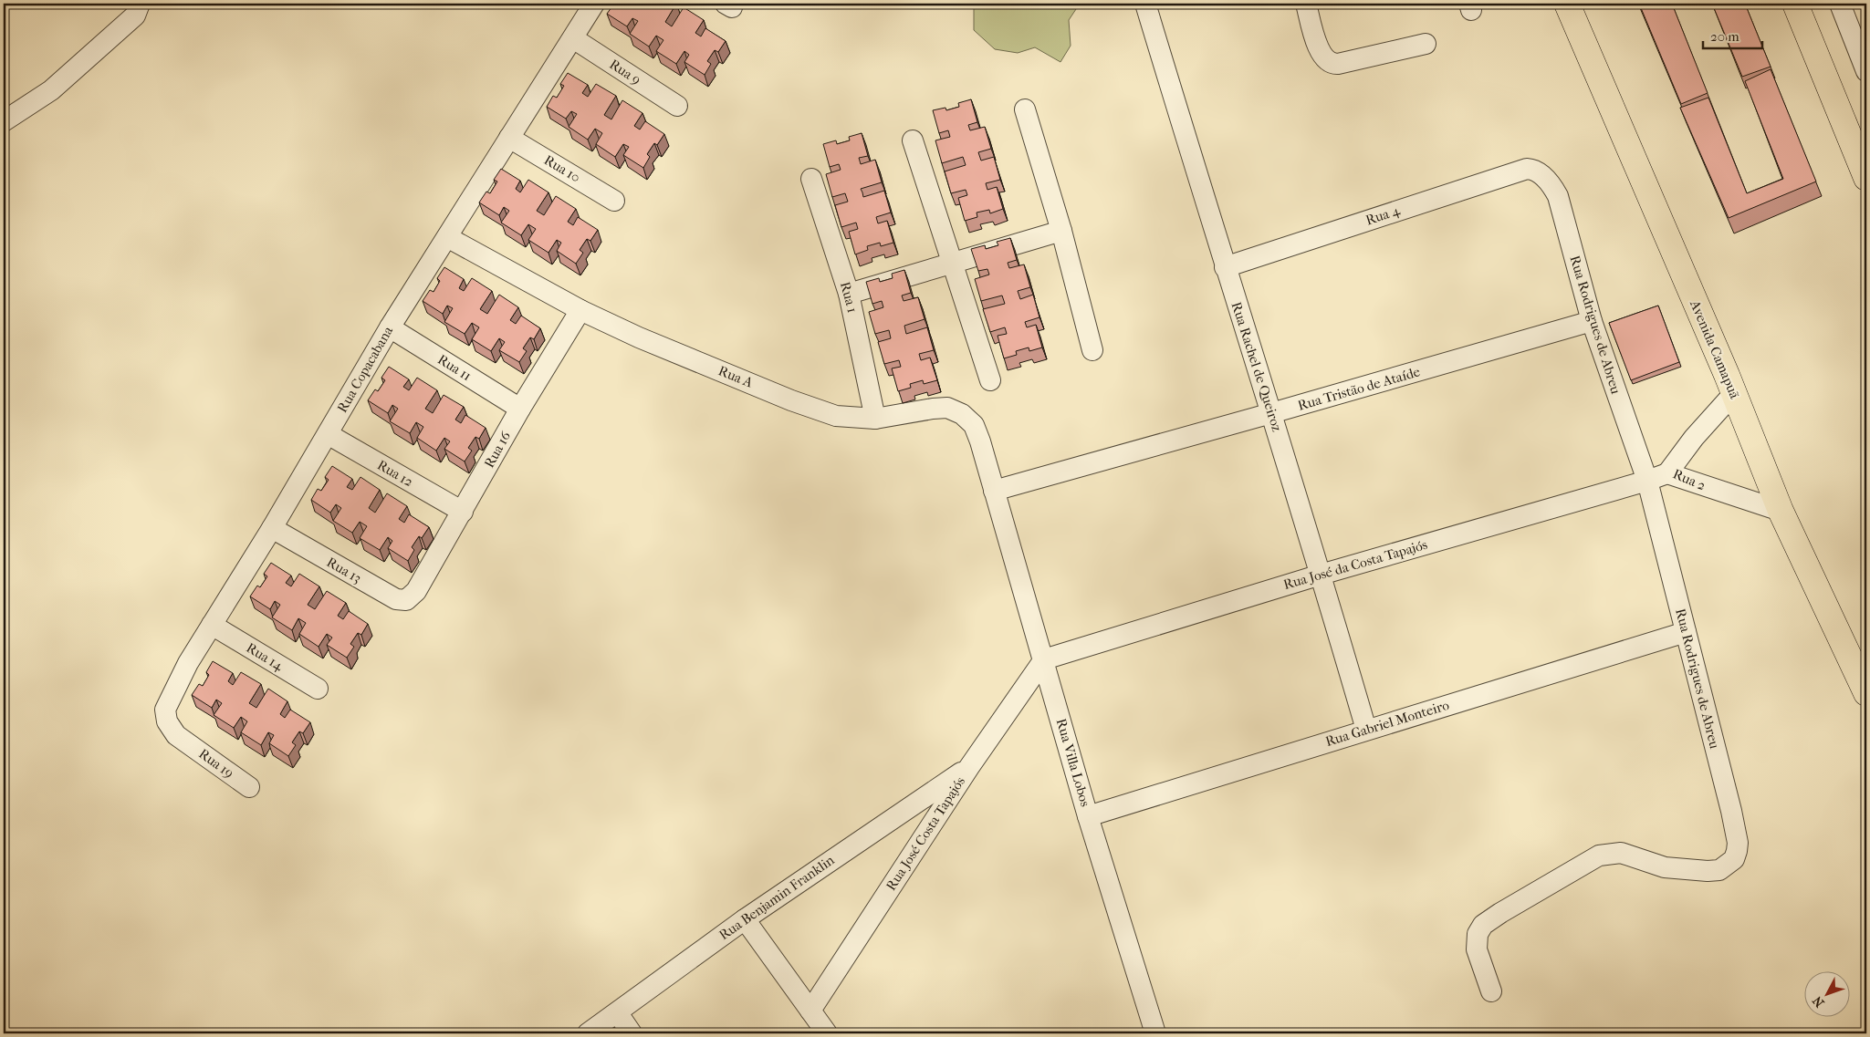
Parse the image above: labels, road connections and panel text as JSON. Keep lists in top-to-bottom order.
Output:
{
  "streets": {
    "main road": ["Avenida Camapuã"],
    "street": [
      "Rua 9",
      "Rua 10",
      "Rua 4",
      "Rua 1",
      "Rua Rodrigues de Abreu",
      "Rua Rachel de Queiroz",
      "Rua 11",
      "Rua Copacabana",
      "Rua A",
      "Rua Tristão de Ataíde",
      "Rua 16",
      "Rua 12",
      "Rua 2",
      "Rua José da Costa Tapajós",
      "Rua 13",
      "Rua 14",
      "Rua Gabriel Monteiro",
      "Rua Villa Lobos",
      "Rua 19",
      "Rua José Costa Tapajós",
      "Rua Benjamin Franklin"
    ]
  },
  "crossings": [
    ["Rua 9", "Rua Copacabana"],
    ["Rua 10", "Rua Copacabana"],
    ["Rua 4", "Rua Rodrigues de Abreu"],
    ["Rua 4", "Rua Rachel de Queiroz"],
    ["Rua 1", "Rua A"],
    ["Rua Rodrigues de Abreu", "Rua Tristão de Ataíde"],
    ["Rua Rodrigues de Abreu", "Rua José da Costa Tapajós"],
    ["Rua Rodrigues de Abreu", "Rua Gabriel Monteiro"],
    ["Avenida Camapuã", "Rua 2"],
    ["Rua Rachel de Queiroz", "Rua Tristão de Ataíde"],
    ["Rua Rachel de Queiroz", "Rua José da Costa Tapajós"],
    ["Rua Rachel de Queiroz", "Rua Gabriel Monteiro"],
    ["Rua 11", "Rua Copacabana"],
    ["Rua 11", "Rua 16"],
    ["Rua Copacabana", "Rua A"],
    ["Rua Copacabana", "Rua 12"],
    ["Rua Copacabana", "Rua 13"],
    ["Rua Copacabana", "Rua 14"],
    ["Rua Copacabana", "Rua 19"],
    ["Rua A", "Rua Tristão de Ataíde"],
    ["Rua A", "Rua 16"],
    ["Rua A", "Rua Villa Lobos"],
    ["Rua Tristão de Ataíde", "Rua Villa Lobos"],
    ["Rua 16", "Rua 12"],
    ["Rua 16", "Rua 13"],
    ["Rua 2", "Rua José da Costa Tapajós"],
    ["Rua José da Costa Tapajós", "Rua Villa Lobos"],
    ["Rua José da Costa Tapajós", "Rua José Costa Tapajós"],
    ["Rua Gabriel Monteiro", "Rua Villa Lobos"],
    ["Rua Villa Lobos", "Rua José Costa Tapajós"],
    ["Rua José Costa Tapajós", "Rua Benjamin Franklin"]
  ],
  "scale_bar": "20 m",
  "north": "bottom left"
}
